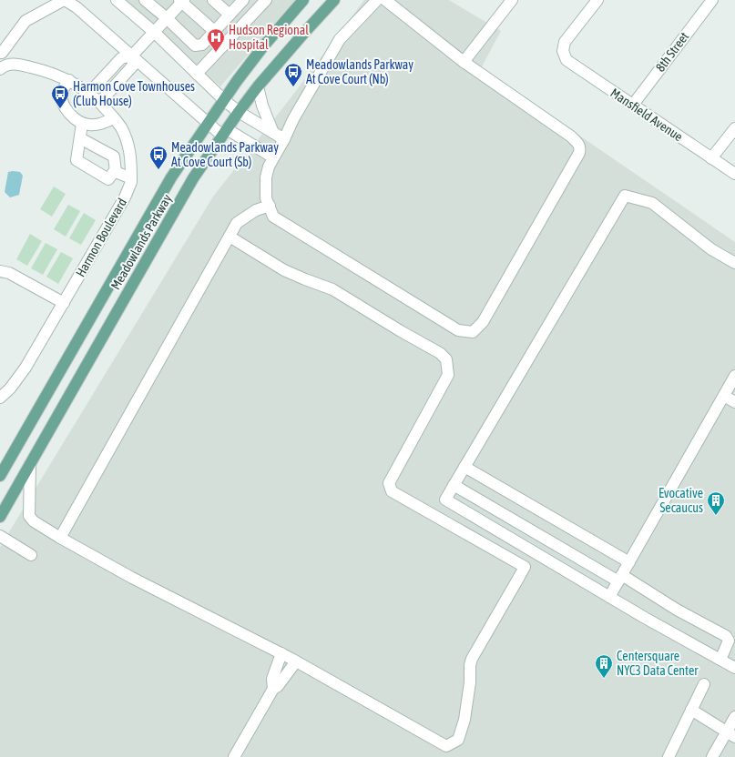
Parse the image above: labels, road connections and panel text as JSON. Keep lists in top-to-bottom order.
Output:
{
  "streets": {
    "main road": ["Meadowlands Parkway"],
    "street": ["8th Street", "Mansfield Avenue", "Harmon Boulevard"]
  },
  "crossings": [
    ["8th Street", "Mansfield Avenue"]
  ],
  "places": {
    "hospital": ["Hudson Regional Hospital"],
    "bus stop": ["Meadowlands Parkway At Cove Court (Nb)", "Harmon Cove Townhouses (Club House)", "Meadowlands Parkway At Cove Court (Sb)"],
    "building": ["Evocative Secaucus", "Centersquare NYC3 Data Center"]
  }
}
